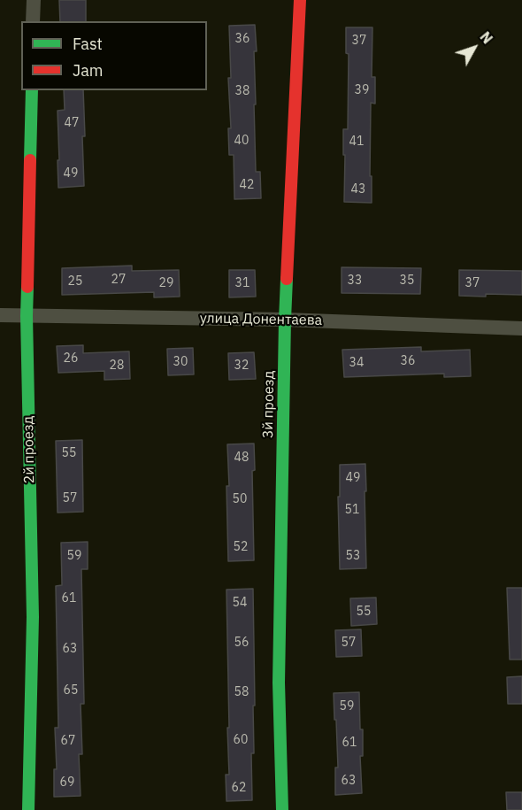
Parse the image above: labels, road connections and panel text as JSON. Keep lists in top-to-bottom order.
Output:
{
  "streets": {
    "street": ["улица Донентаева", "3й проезд", "2й проезд"]
  },
  "crossings": [
    ["улица Донентаева", "3й проезд"],
    ["улица Донентаева", "2й проезд"]
  ],
  "house_numbers": [
    "36",
    "37",
    "39",
    "38",
    "47",
    "40",
    "41",
    "49",
    "42",
    "43",
    "27",
    "33",
    "35",
    "25",
    "29",
    "31",
    "37",
    "26",
    "36",
    "30",
    "34",
    "28",
    "32",
    "55",
    "48",
    "49",
    "57",
    "50",
    "51",
    "52",
    "59",
    "53",
    "61",
    "54",
    "55",
    "56",
    "57",
    "63",
    "65",
    "58",
    "59",
    "60",
    "67",
    "61",
    "63",
    "69",
    "62"
  ],
  "legend": ["Fast", "Jam"],
  "north": "top right"
}
